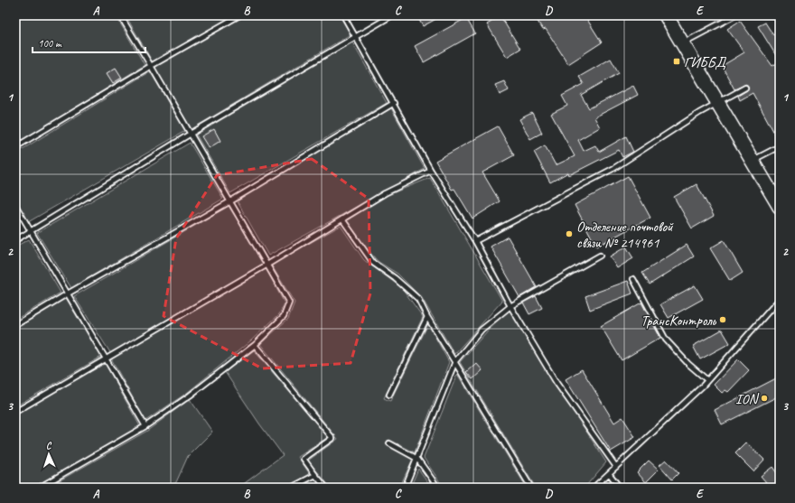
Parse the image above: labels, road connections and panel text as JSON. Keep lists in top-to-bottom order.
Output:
{
  "places": {
    "transit": ["ГИББД"],
    "other": ["Отделение почтовой связи № 214961", "ТрансКонтроль", "ION"]
  },
  "scale_bar": "100 m",
  "north": "top",
  "grid": {
    "columns": [
      "A",
      "B",
      "C",
      "D",
      "E"
    ],
    "rows": ["1", "2", "3"]
  }
}
